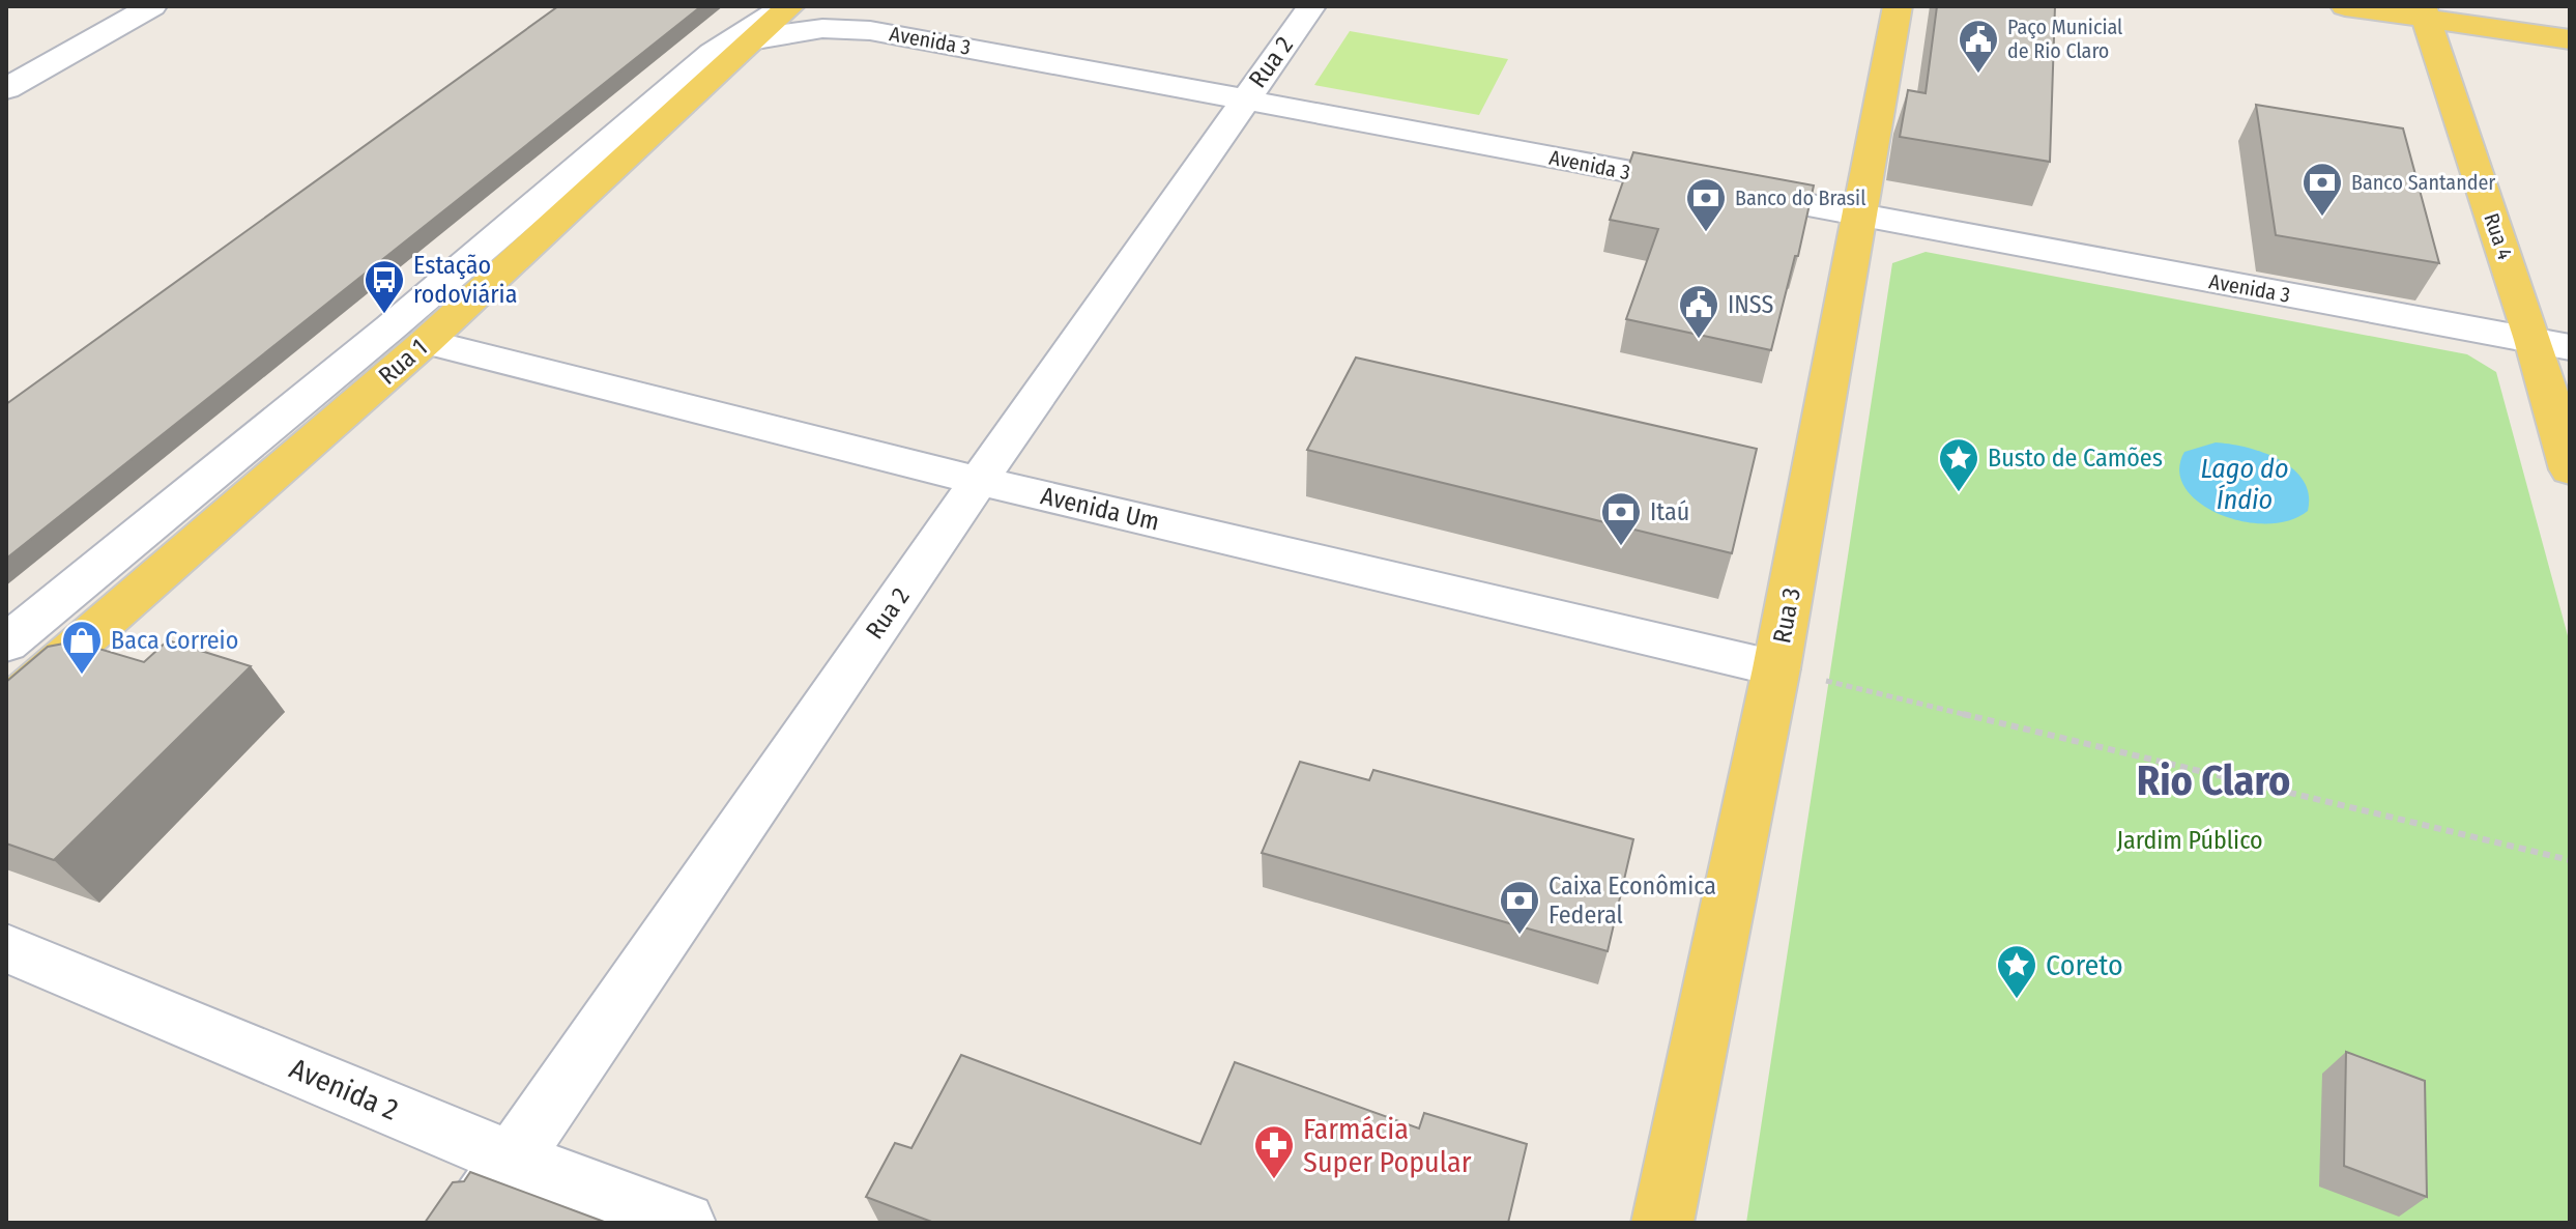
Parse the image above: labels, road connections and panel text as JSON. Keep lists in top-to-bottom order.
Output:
{
  "streets": {
    "main road": ["Rua 4", "Rua 1", "Rua 3"],
    "street": [
      "Avenida 3",
      "Rua 2",
      "Avenida Um",
      "Avenida 2"
    ]
  },
  "crossings": [
    ["Avenida 3", "Rua 2"],
    ["Avenida 3", "Rua 4"],
    ["Avenida 3", "Rua 1"],
    ["Avenida 3", "Rua 3"],
    ["Rua 2", "Avenida Um"],
    ["Rua 2", "Avenida 2"],
    ["Rua 1", "Avenida Um"],
    ["Avenida Um", "Rua 3"]
  ],
  "districts": ["Rio Claro"],
  "water": ["Lago do Índio"],
  "parks": ["Jardim Público"],
  "places": {
    "public building": ["Paço Municial de Rio Claro", "INSS"],
    "bank": [
      "Banco Santander",
      "Banco do Brasil",
      "Itaú",
      "Caixa Econômica Federal"
    ],
    "bus stop": ["Estação rodoviária"],
    "place": ["Busto de Camões", "Coreto"],
    "shop": ["Baca Correio"],
    "pharmacy": ["Farmácia Super Popular"]
  }
}
